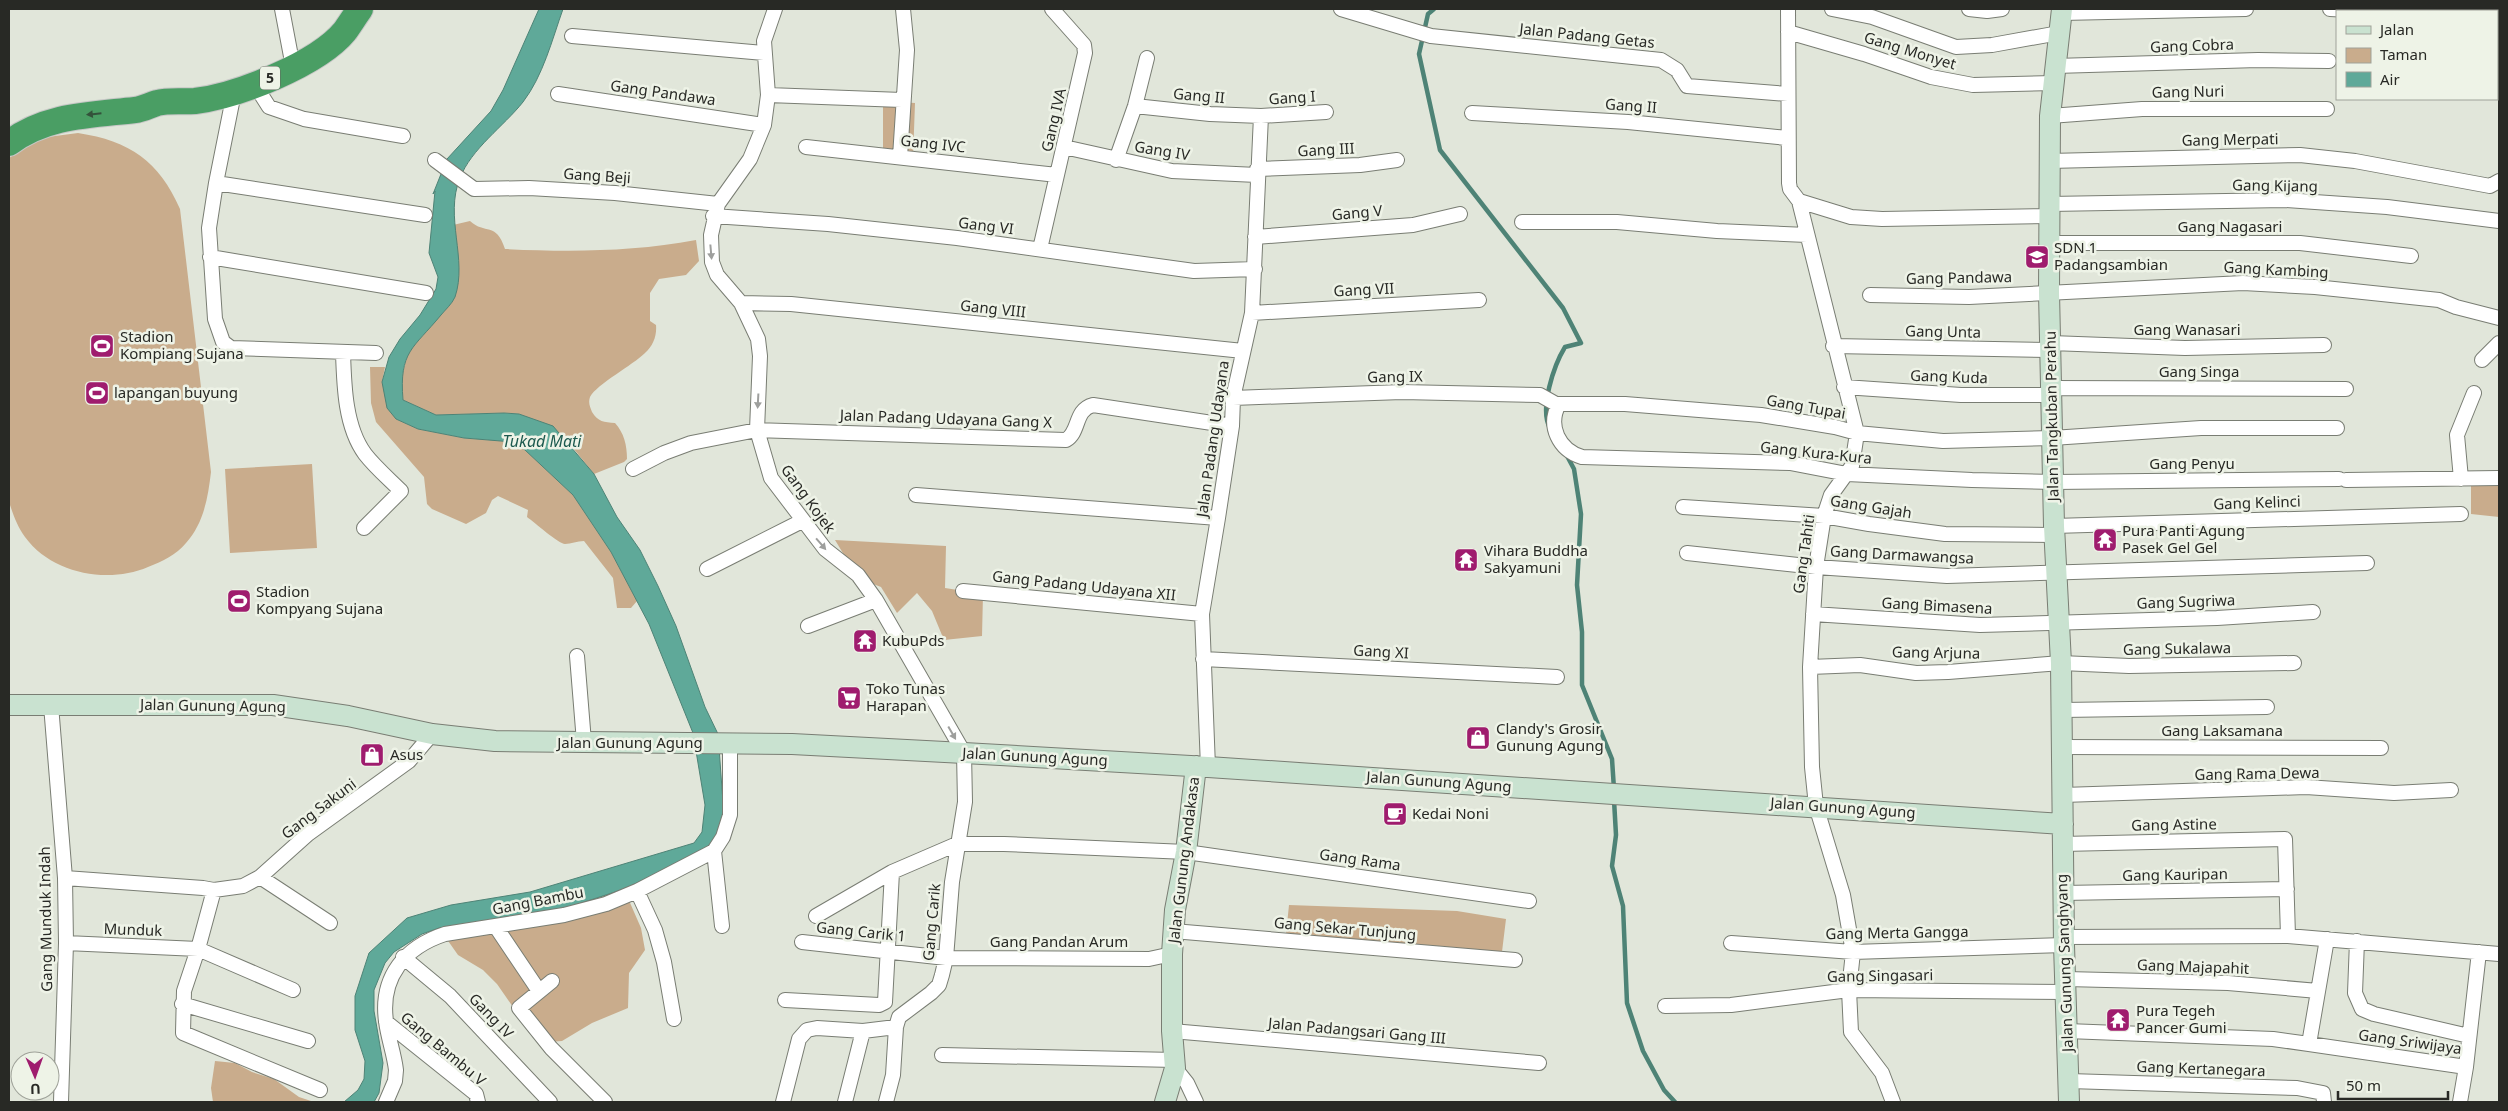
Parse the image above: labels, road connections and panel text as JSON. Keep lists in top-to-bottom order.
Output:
{
  "streets": {
    "highway": ["5"],
    "main road": [
      "Jalan Tangkuban Perahu",
      "Jalan Gunung Agung",
      "Jalan Gunung Andakasa",
      "Jalan Gunung Sanghyang"
    ],
    "street": [
      "Jalan Padang Getas",
      "Gang Cobra",
      "Gang Monyet",
      "Gang Nuri",
      "Gang Pandawa",
      "Gang II",
      "Gang I",
      "Gang IVA",
      "Gang Merpati",
      "Gang IVC",
      "Gang III",
      "Gang IV",
      "Gang Beji",
      "Gang Kijang",
      "Gang V",
      "Gang VI",
      "Gang Nagasari",
      "Gang Kambing",
      "Gang VII",
      "Gang VIII",
      "Gang Wanasari",
      "Gang Unta",
      "Gang Singa",
      "Gang IX",
      "Gang Kuda",
      "Gang Tupai",
      "Jalan Padang Udayana Gang X",
      "Jalan Padang Udayana",
      "Gang Kura-Kura",
      "Gang Penyu",
      "Gang Kojek",
      "Gang Kelinci",
      "Gang Gajah",
      "Gang Tahiti",
      "Gang Darmawangsa",
      "Gang Padang Udayana XII",
      "Gang Sugriwa",
      "Gang Bimasena",
      "Gang Sukalawa",
      "Gang XI",
      "Gang Arjuna",
      "Gang Laksamana",
      "Gang Rama Dewa",
      "Gang Sakuni",
      "Gang Astine",
      "Gang Rama",
      "Gang Kauripan",
      "Gang Bambu",
      "Gang Munduk Indah",
      "Gang Carik",
      "Gang Sekar Tunjung",
      "Munduk",
      "Gang Carik 1",
      "Gang Merta Gangga",
      "Gang Pandan Arum",
      "Gang Majapahit",
      "Gang Singasari",
      "Jalan Padangsari Gang III",
      "Gang Sriwijaya",
      "Gang Bambu V",
      "Gang Kertanegara"
    ]
  },
  "crossings": [
    ["Jalan Padang Getas", "Gang Tahiti"],
    ["Gang Cobra", "Gang Monyet"],
    ["Gang Cobra", "Jalan Tangkuban Perahu"],
    ["Gang Monyet", "Jalan Tangkuban Perahu"],
    ["Gang Monyet", "Gang Tahiti"],
    ["Gang Nuri", "Jalan Tangkuban Perahu"],
    ["Gang Pandawa", "Gang Kambing"],
    ["Gang Pandawa", "Jalan Tangkuban Perahu"],
    ["Gang II", "Gang I"],
    ["Gang II", "Jalan Padang Udayana"],
    ["Gang II", "Gang Tahiti"],
    ["Gang I", "Jalan Padang Udayana"],
    ["Gang IVA", "Gang IVC"],
    ["Gang IVA", "Gang IV"],
    ["Gang IVA", "Gang VI"],
    ["Gang Merpati", "Jalan Tangkuban Perahu"],
    ["Gang III", "Gang IV"],
    ["Gang III", "Jalan Padang Udayana"],
    ["Gang IV", "Jalan Padang Udayana"],
    ["Gang IV", "Gang Bambu"],
    ["Gang Beji", "Gang VI"],
    ["Gang Beji", "Gang Kojek"],
    ["Gang Kijang", "Jalan Tangkuban Perahu"],
    ["Gang Kijang", "Gang Tahiti"],
    ["Gang V", "Jalan Padang Udayana"],
    ["Gang VI", "Jalan Padang Udayana"],
    ["Gang VI", "Gang Kojek"],
    ["Gang Nagasari", "Jalan Tangkuban Perahu"],
    ["Gang Kambing", "Jalan Tangkuban Perahu"],
    ["Gang VII", "Jalan Padang Udayana"],
    ["Gang VIII", "Jalan Padang Udayana"],
    ["Gang VIII", "Gang Kojek"],
    ["Gang Wanasari", "Gang Unta"],
    ["Gang Wanasari", "Jalan Tangkuban Perahu"],
    ["Gang Unta", "Jalan Tangkuban Perahu"],
    ["Gang Unta", "Gang Tahiti"],
    ["Gang Singa", "Gang Kuda"],
    ["Gang Singa", "Jalan Tangkuban Perahu"],
    ["Gang IX", "Gang Tupai"],
    ["Gang IX", "Jalan Padang Udayana"],
    ["Gang IX", "Gang Kura-Kura"],
    ["Gang Kuda", "Jalan Tangkuban Perahu"],
    ["Gang Kuda", "Gang Tahiti"],
    ["Gang Tupai", "Jalan Tangkuban Perahu"],
    ["Gang Tupai", "Gang Kura-Kura"],
    ["Gang Tupai", "Gang Tahiti"],
    ["Jalan Tangkuban Perahu", "Gang Kura-Kura"],
    ["Jalan Tangkuban Perahu", "Gang Penyu"],
    ["Jalan Tangkuban Perahu", "Gang Kelinci"],
    ["Jalan Tangkuban Perahu", "Gang Gajah"],
    ["Jalan Tangkuban Perahu", "Gang Darmawangsa"],
    ["Jalan Tangkuban Perahu", "Gang Sugriwa"],
    ["Jalan Tangkuban Perahu", "Gang Bimasena"],
    ["Jalan Tangkuban Perahu", "Gang Sukalawa"],
    ["Jalan Tangkuban Perahu", "Gang Arjuna"],
    ["Jalan Tangkuban Perahu", "Jalan Gunung Agung"],
    ["Jalan Tangkuban Perahu", "Gang Laksamana"],
    ["Jalan Tangkuban Perahu", "Gang Rama Dewa"],
    ["Jalan Tangkuban Perahu", "Jalan Gunung Sanghyang"],
    ["Jalan Padang Udayana Gang X", "Jalan Padang Udayana"],
    ["Jalan Padang Udayana Gang X", "Gang Kojek"],
    ["Jalan Padang Udayana", "Gang Padang Udayana XII"],
    ["Jalan Padang Udayana", "Gang XI"],
    ["Jalan Padang Udayana", "Jalan Gunung Agung"],
    ["Jalan Padang Udayana", "Jalan Gunung Andakasa"],
    ["Gang Kura-Kura", "Gang Penyu"],
    ["Gang Kura-Kura", "Gang Tahiti"],
    ["Gang Kojek", "Jalan Gunung Agung"],
    ["Gang Kojek", "Gang Carik"],
    ["Gang Kelinci", "Gang Gajah"],
    ["Gang Gajah", "Gang Tahiti"],
    ["Gang Tahiti", "Gang Darmawangsa"],
    ["Gang Tahiti", "Gang Bimasena"],
    ["Gang Tahiti", "Gang Arjuna"],
    ["Gang Tahiti", "Jalan Gunung Agung"],
    ["Gang Tahiti", "Gang Merta Gangga"],
    ["Gang Tahiti", "Gang Singasari"],
    ["Gang Sugriwa", "Gang Bimasena"],
    ["Gang Sukalawa", "Gang Arjuna"],
    ["Jalan Gunung Agung", "Gang Sakuni"],
    ["Jalan Gunung Agung", "Jalan Gunung Andakasa"],
    ["Jalan Gunung Agung", "Gang Munduk Indah"],
    ["Jalan Gunung Agung", "Gang Carik"],
    ["Jalan Gunung Agung", "Jalan Gunung Sanghyang"],
    ["Gang Sakuni", "Gang Munduk Indah"],
    ["Gang Astine", "Gang Kauripan"],
    ["Gang Astine", "Jalan Gunung Sanghyang"],
    ["Jalan Gunung Andakasa", "Gang Rama"],
    ["Jalan Gunung Andakasa", "Gang Sekar Tunjung"],
    ["Jalan Gunung Andakasa", "Gang Pandan Arum"],
    ["Jalan Gunung Andakasa", "Jalan Padangsari Gang III"],
    ["Gang Kauripan", "Jalan Gunung Sanghyang"],
    ["Gang Bambu", "Gang Bambu V"],
    ["Gang Munduk Indah", "Munduk"],
    ["Gang Carik", "Gang Carik 1"],
    ["Gang Carik", "Gang Pandan Arum"],
    ["Gang Carik 1", "Gang Pandan Arum"],
    ["Gang Merta Gangga", "Jalan Gunung Sanghyang"],
    ["Jalan Gunung Sanghyang", "Gang Majapahit"],
    ["Jalan Gunung Sanghyang", "Gang Singasari"],
    ["Jalan Gunung Sanghyang", "Gang Sriwijaya"],
    ["Jalan Gunung Sanghyang", "Gang Kertanegara"],
    ["Gang Majapahit", "Gang Singasari"]
  ],
  "one_way": ["Gang Kojek"],
  "water": ["Tukad Mati"],
  "places": {
    "school or university": ["SDN 1 Padangsambian"],
    "sports": ["Stadion Kompiang Sujana", "lapangan buyung", "Stadion Kompyang Sujana"],
    "temple": [
      "Pura Panti Agung Pasek Gel Gel",
      "Vihara Buddha Sakyamuni",
      "KubuPds",
      "Pura Tegeh Pancer Gumi"
    ],
    "supermarket": ["Toko Tunas Harapan"],
    "shop": ["Clandy's Grosir Gunung Agung", "Asus"],
    "cafe": ["Kedai Noni"]
  },
  "legend": ["Jalan", "Taman", "Air"],
  "scale_bar": "50 m",
  "north": "bottom"
}
